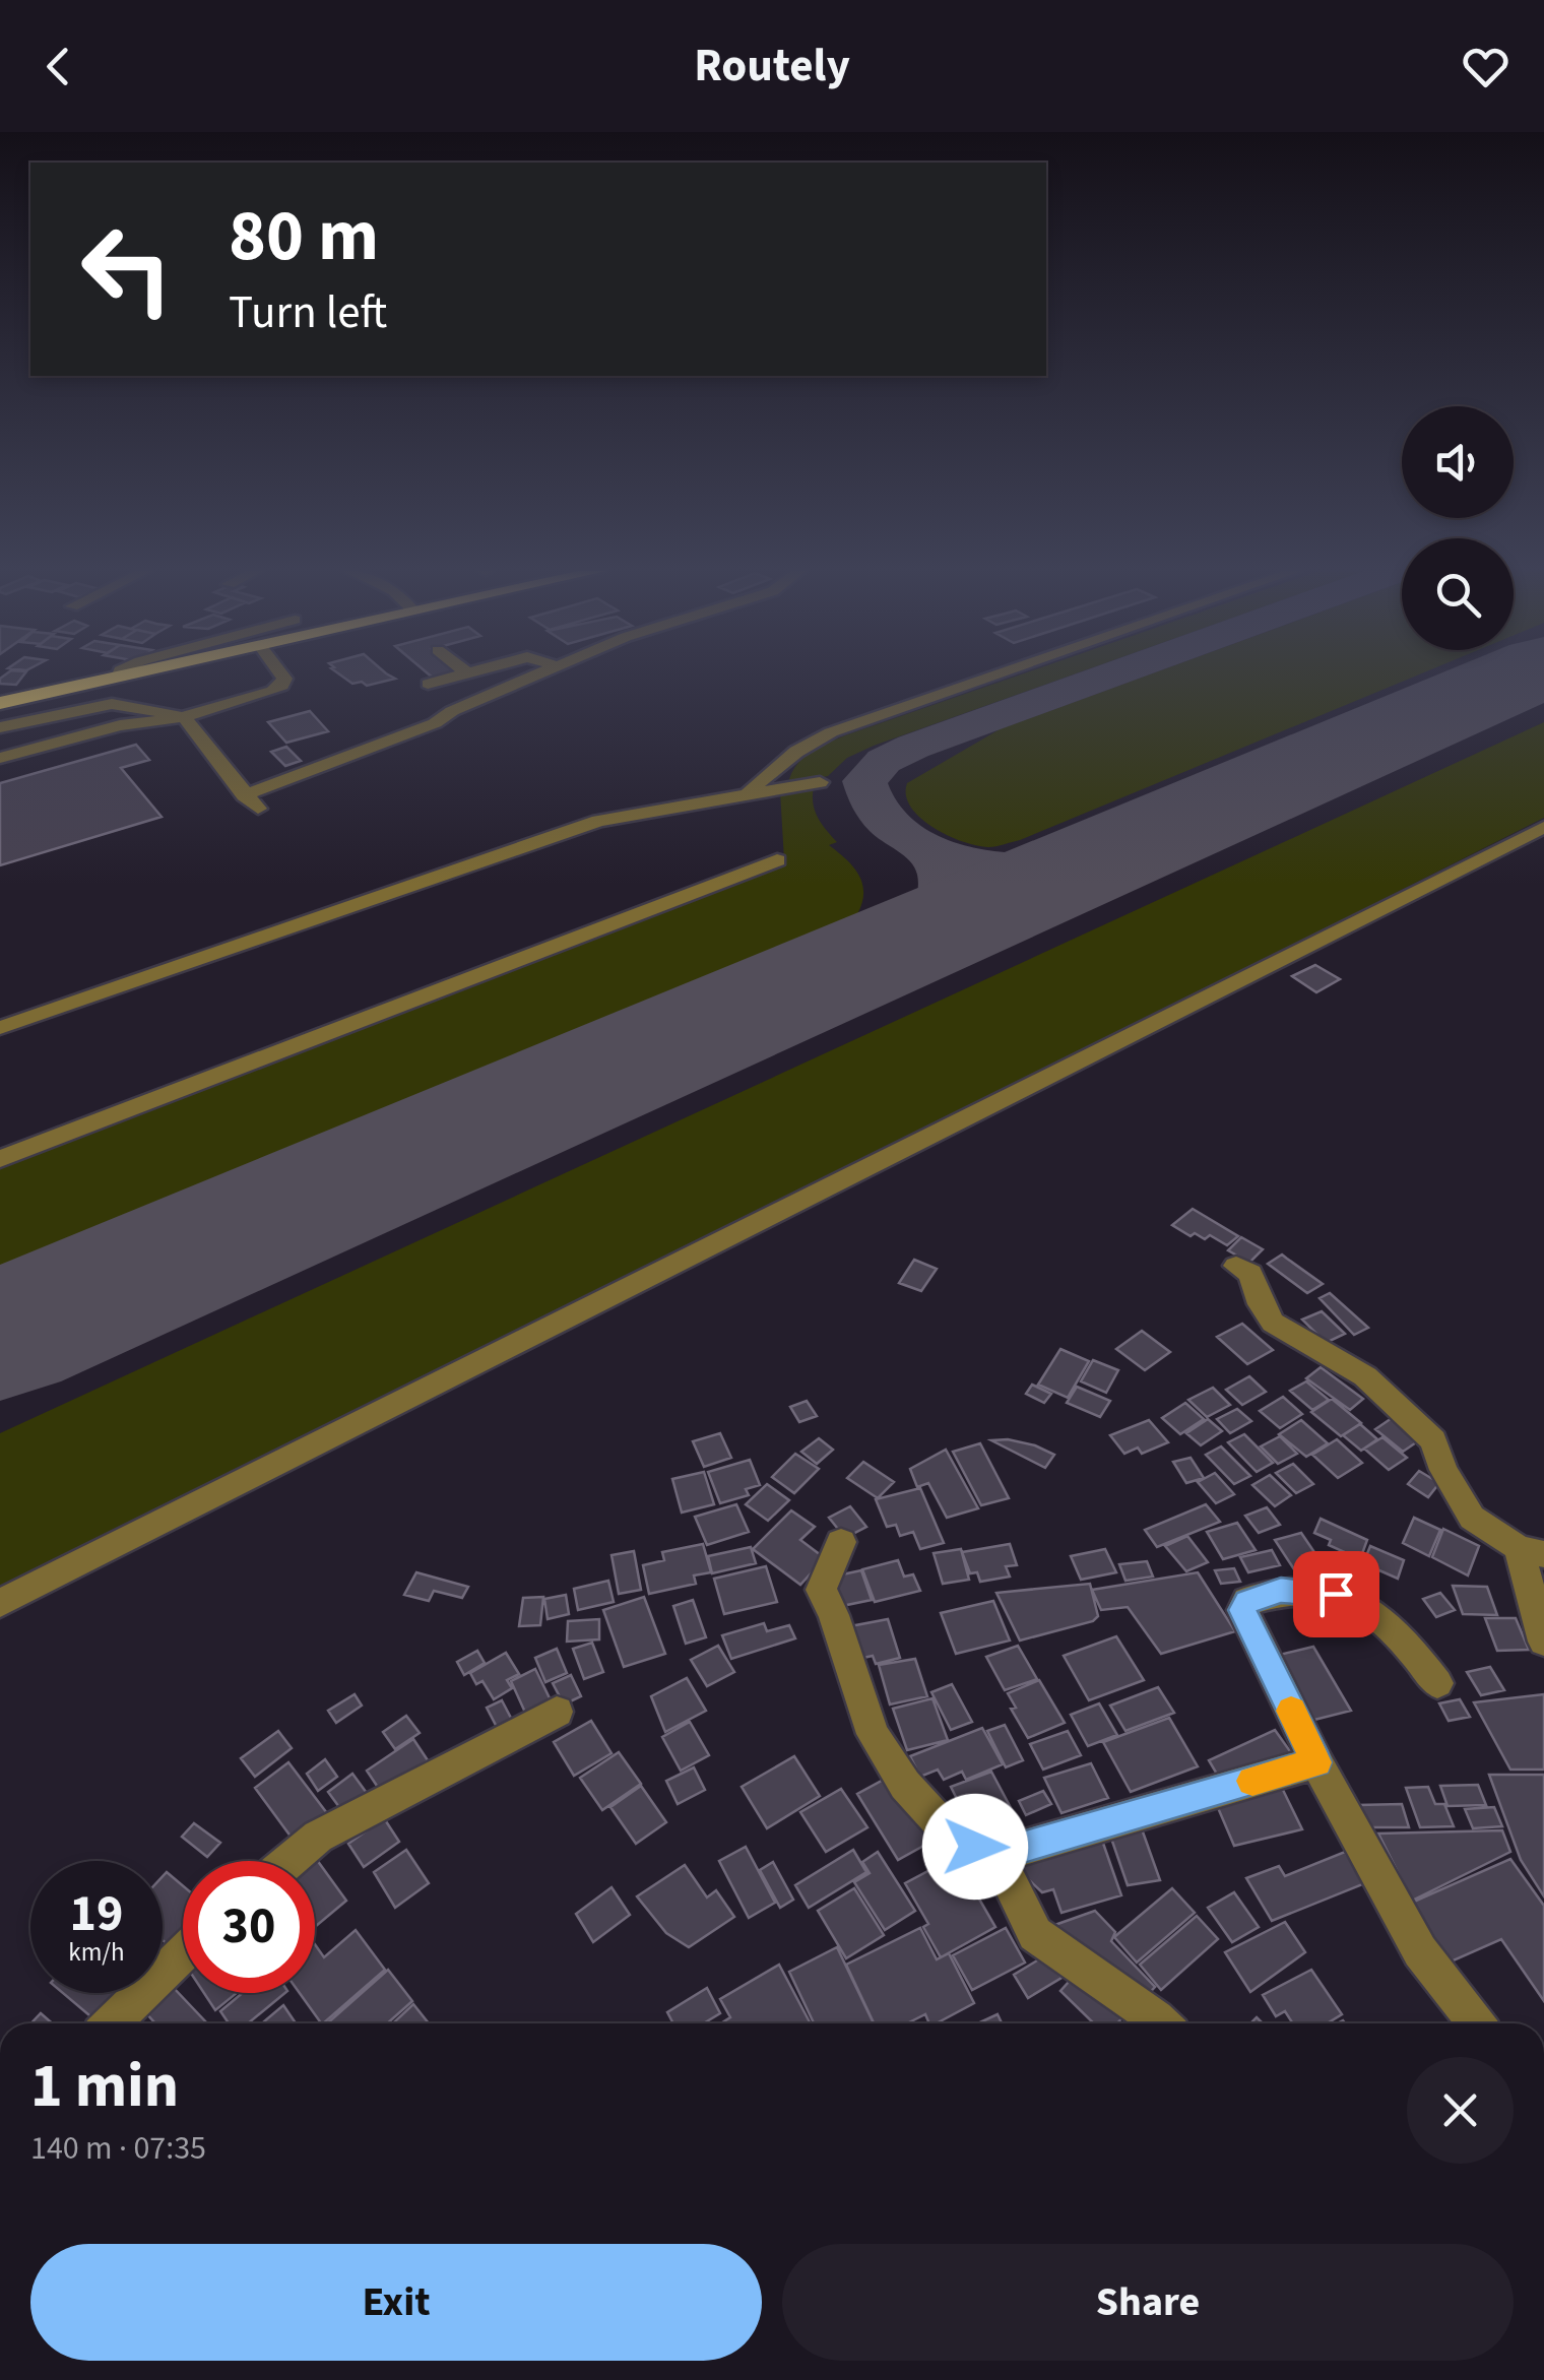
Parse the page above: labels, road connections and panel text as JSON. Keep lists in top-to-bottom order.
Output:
{
  "page": {
    "header": "Routely",
    "turn": ["80 m", "Turn left"],
    "speed": "19 km/h",
    "limit": "30",
    "heading": ["1 min", "140 m · 07:35"],
    "buttons": ["Exit", "Share"]
  }
}
